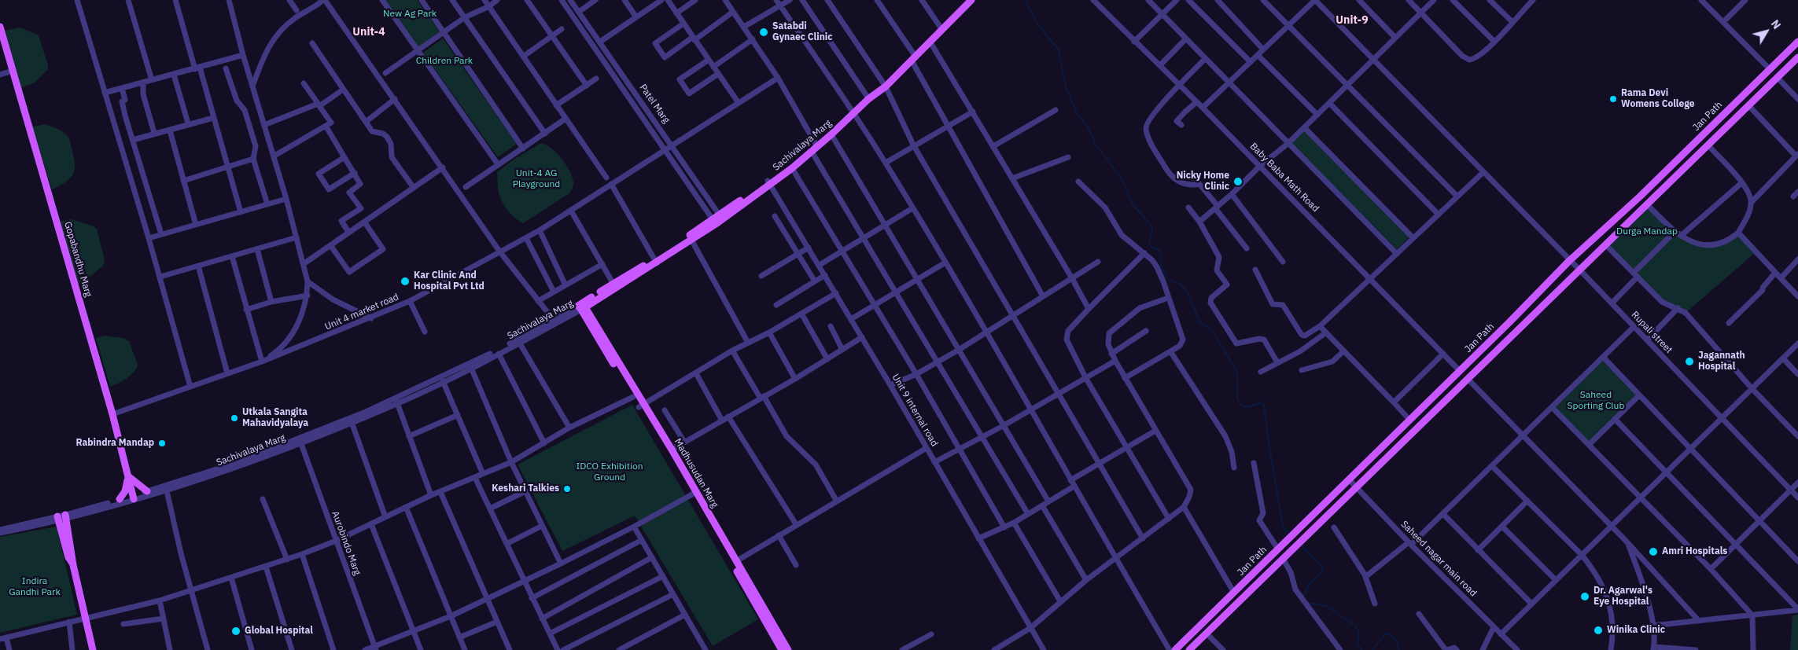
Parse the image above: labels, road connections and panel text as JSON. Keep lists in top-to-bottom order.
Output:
{
  "streets": {
    "main road": [
      "Jan Path",
      "Sachivalaya Marg",
      "Gopabandhu Marg",
      "Madhusudan Marg"
    ],
    "street": [
      "Patel Marg",
      "Baby Baba Math Road",
      "Unit 4 market road",
      "Rupali street",
      "Unit 9 internal road",
      "Aurobindo Marg",
      "Saheed nagar main road"
    ]
  },
  "crossings": [
    ["Patel Marg", "Sachivalaya Marg"],
    ["Patel Marg", "Unit 4 market road"],
    ["Jan Path", "Baby Baba Math Road"],
    ["Jan Path", "Rupali street"],
    ["Jan Path", "Saheed nagar main road"],
    ["Sachivalaya Marg", "Gopabandhu Marg"],
    ["Sachivalaya Marg", "Unit 9 internal road"],
    ["Sachivalaya Marg", "Madhusudan Marg"],
    ["Sachivalaya Marg", "Aurobindo Marg"],
    ["Gopabandhu Marg", "Unit 4 market road"]
  ],
  "districts": ["Unit-9", "Unit-4"],
  "parks": [
    "New Ag Park",
    "Children Park",
    "Unit-4 AG Playground",
    "Durga Mandap",
    "Saheed Sporting Club",
    "IDCO Exhibition Ground",
    "Indira Gandhi Park"
  ],
  "places": [
    "Satabdi Gynaec Clinic",
    "Rama Devi Womens College",
    "Nicky Home Clinic",
    "Kar Clinic And Hospital Pvt Ltd",
    "Jagannath Hospital",
    "Utkala Sangita Mahavidyalaya",
    "Rabindra Mandap",
    "Keshari Talkies",
    "Amri Hospitals",
    "Dr. Agarwal's Eye Hospital",
    "Winika Clinic",
    "Global Hospital"
  ],
  "north": "top right"
}
